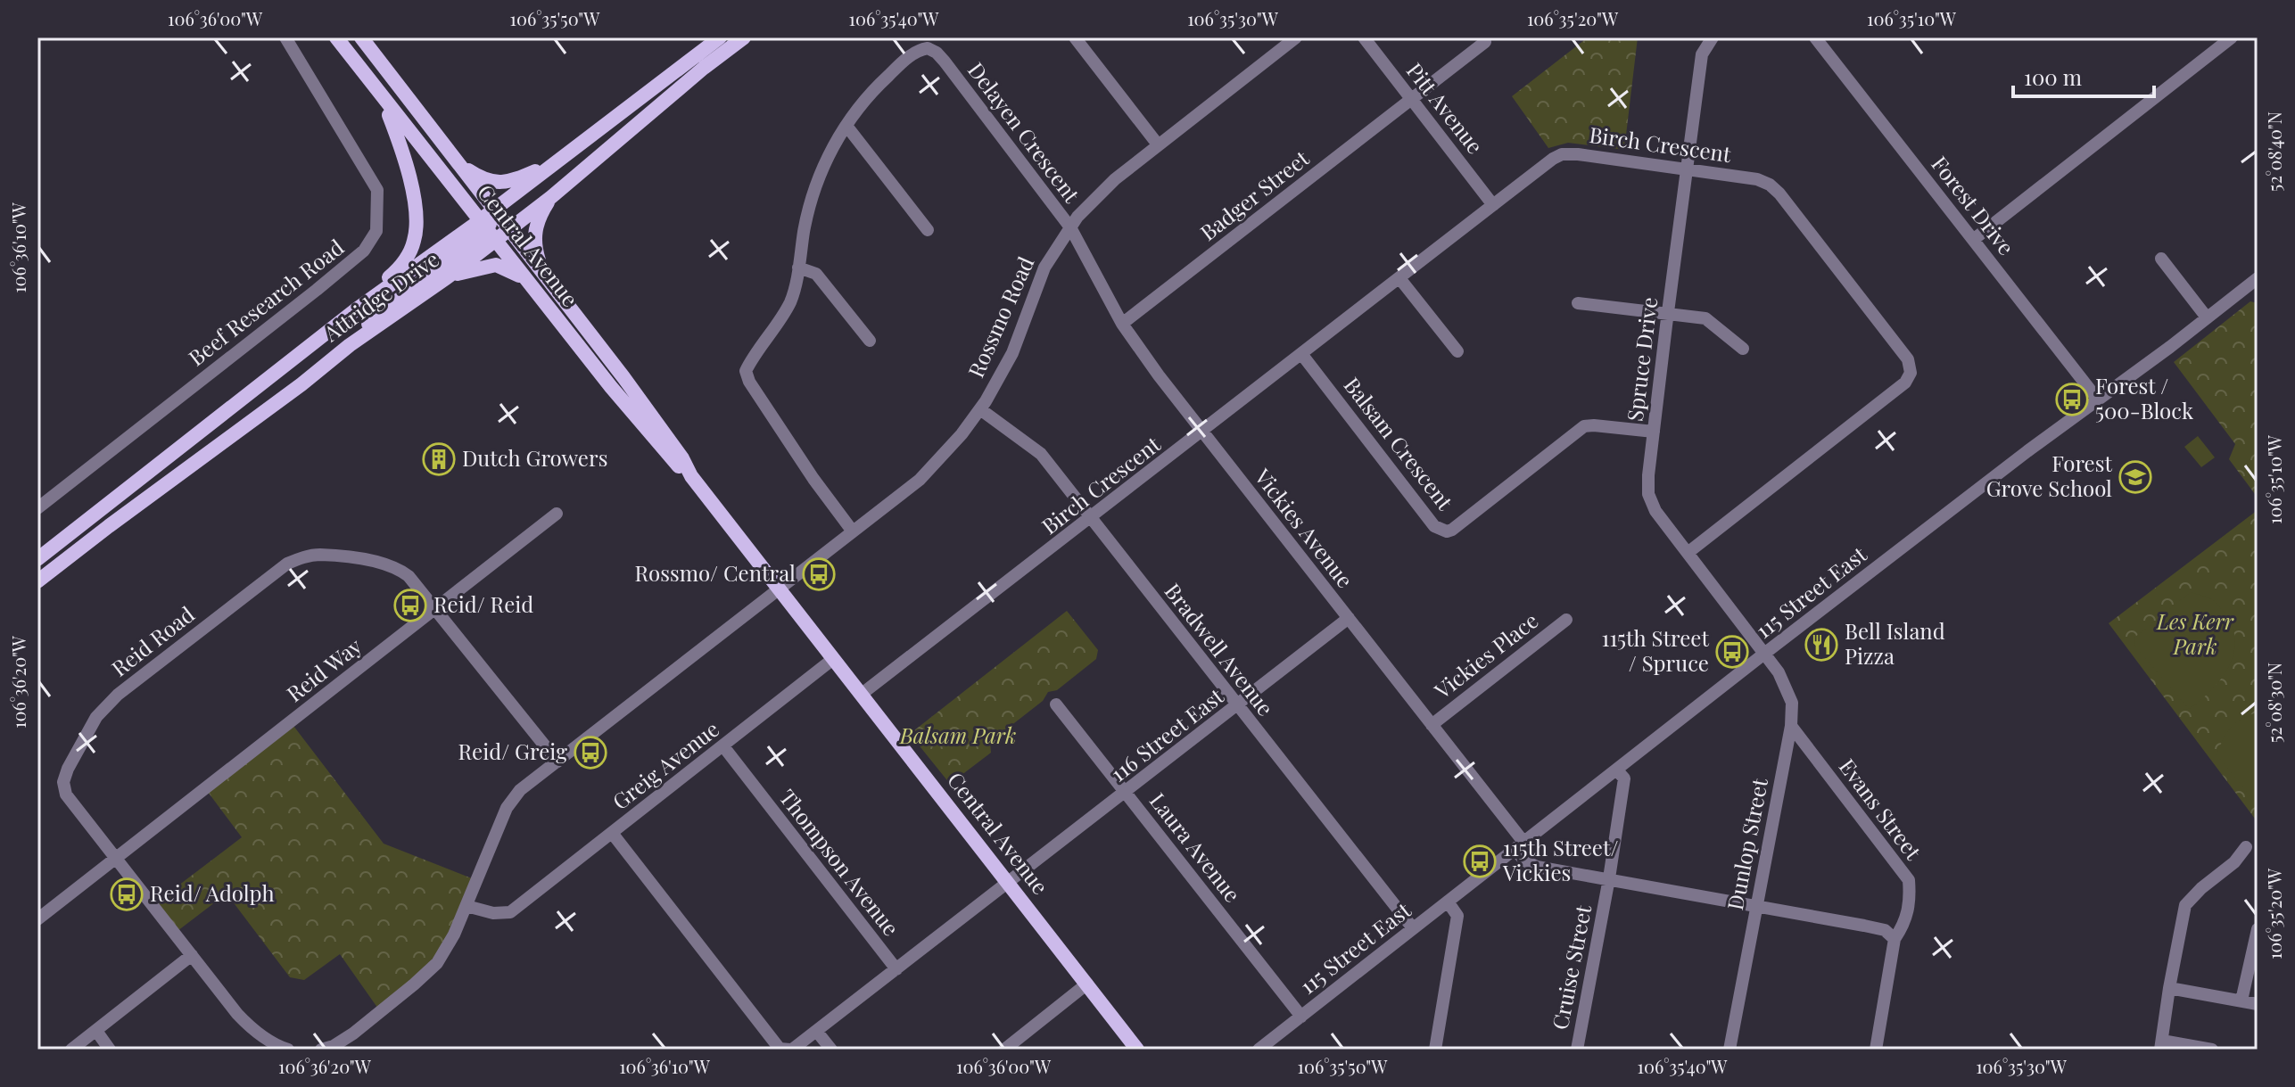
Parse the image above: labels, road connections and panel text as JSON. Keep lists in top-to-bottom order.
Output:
{
  "streets": {
    "main road": ["Central Avenue", "Attridge Drive"],
    "street": [
      "Pitt Avenue",
      "Delayen Crescent",
      "Birch Crescent",
      "Badger Street",
      "Forest Drive",
      "Beef Research Road",
      "Rossmo Road",
      "Spruce Drive",
      "Balsam Crescent",
      "Vickies Avenue",
      "115 Street East",
      "Reid Road",
      "Bradwell Avenue",
      "Vickies Place",
      "Reid Way",
      "116 Street East",
      "Greig Avenue",
      "Evans Street",
      "Dunlop Street",
      "Laura Avenue",
      "Thompson Avenue",
      "Cruise Street"
    ]
  },
  "crossings": [
    ["Pitt Avenue", "Birch Crescent"],
    ["Pitt Avenue", "Badger Street"],
    ["Delayen Crescent", "Rossmo Road"],
    ["Delayen Crescent", "Vickies Avenue"],
    ["Birch Crescent", "Central Avenue"],
    ["Birch Crescent", "Spruce Drive"],
    ["Birch Crescent", "Balsam Crescent"],
    ["Birch Crescent", "Vickies Avenue"],
    ["Birch Crescent", "Bradwell Avenue"],
    ["Badger Street", "Vickies Avenue"],
    ["Forest Drive", "115 Street East"],
    ["Central Avenue", "Attridge Drive"],
    ["Central Avenue", "Rossmo Road"],
    ["Central Avenue", "116 Street East"],
    ["Central Avenue", "Greig Avenue"],
    ["Rossmo Road", "Vickies Avenue"],
    ["Rossmo Road", "Bradwell Avenue"],
    ["Spruce Drive", "Balsam Crescent"],
    ["Spruce Drive", "115 Street East"],
    ["Spruce Drive", "Dunlop Street"],
    ["Vickies Avenue", "115 Street East"],
    ["Vickies Avenue", "Vickies Place"],
    ["Vickies Avenue", "116 Street East"],
    ["Vickies Avenue", "Evans Street"],
    ["Vickies Avenue", "Dunlop Street"],
    ["Vickies Avenue", "Cruise Street"],
    ["115 Street East", "Bradwell Avenue"],
    ["115 Street East", "Dunlop Street"],
    ["115 Street East", "Laura Avenue"],
    ["115 Street East", "Cruise Street"],
    ["Reid Road", "Reid Way"],
    ["Bradwell Avenue", "116 Street East"],
    ["116 Street East", "Greig Avenue"],
    ["116 Street East", "Laura Avenue"],
    ["116 Street East", "Thompson Avenue"],
    ["Greig Avenue", "Thompson Avenue"],
    ["Evans Street", "Dunlop Street"]
  ],
  "parks": ["Les Kerr Park", "Balsam Park"],
  "places": {
    "bus stop": [
      "Forest / 500-Block",
      "Rossmo/ Central",
      "Reid/ Reid",
      "115th Street / Spruce",
      "Reid/ Greig",
      "115th Street/ Vickies",
      "Reid/ Adolph"
    ],
    "building": ["Dutch Growers"],
    "school or university": ["Forest Grove School"],
    "restaurant": ["Bell Island Pizza"]
  },
  "scale_bar": "100 m",
  "coordinates": [
    "106°36'00\"W",
    "106°35'50\"W",
    "106°35'40\"W",
    "106°35'30\"W",
    "106°35'20\"W",
    "106°35'10\"W",
    "52°08'40\"N",
    "106°36'10\"W",
    "106°36'20\"W",
    "52°08'30\"N"
  ]
}
